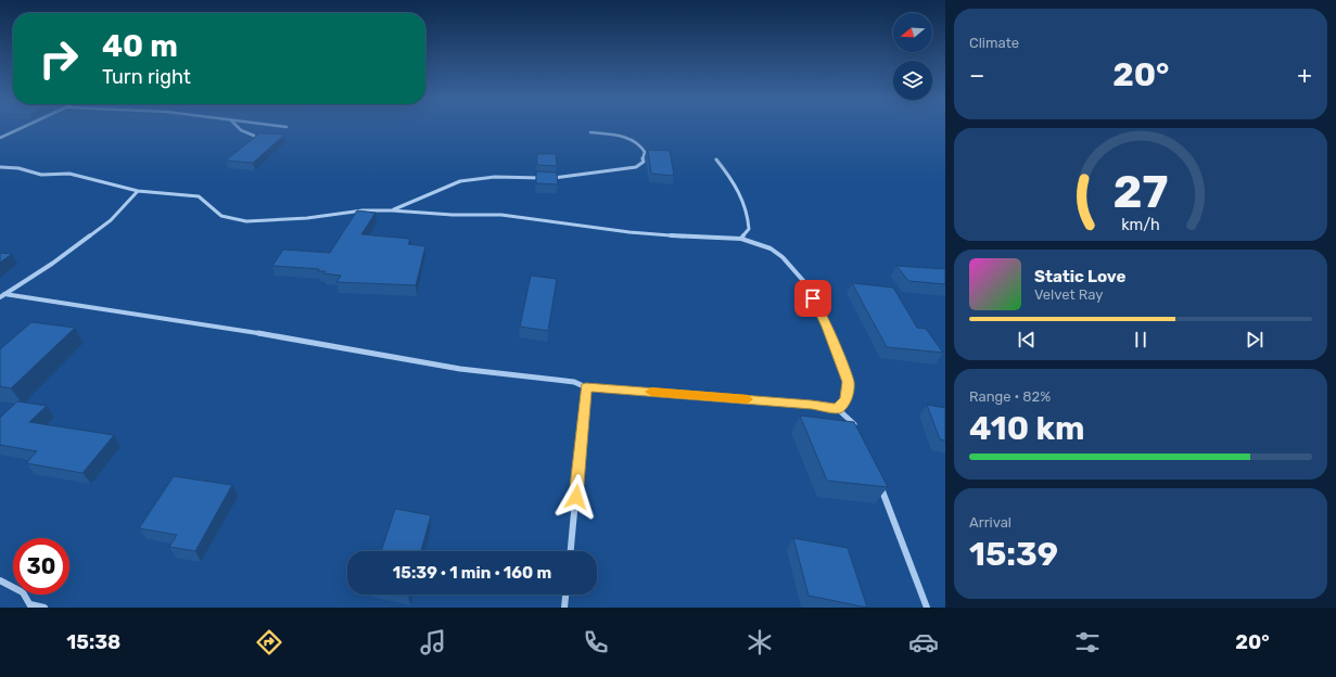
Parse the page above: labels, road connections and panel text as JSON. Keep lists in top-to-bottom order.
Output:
{
  "north": "left",
  "page": {
    "tile": [
      "Climate",
      ["Range · 82%", "410 km"],
      ["Arrival", "15:39"]
    ],
    "turn": ["40 m", "Turn right"],
    "heat": ["−", "20°", "+"],
    "song": ["Static Love", "Velvet Ray"],
    "limit": "30",
    "trip": "15:39 · 1 min · 160 m",
    "tabs": ["15:38", "20°"],
    "gauge": ["27", "km/h"]
  }
}
